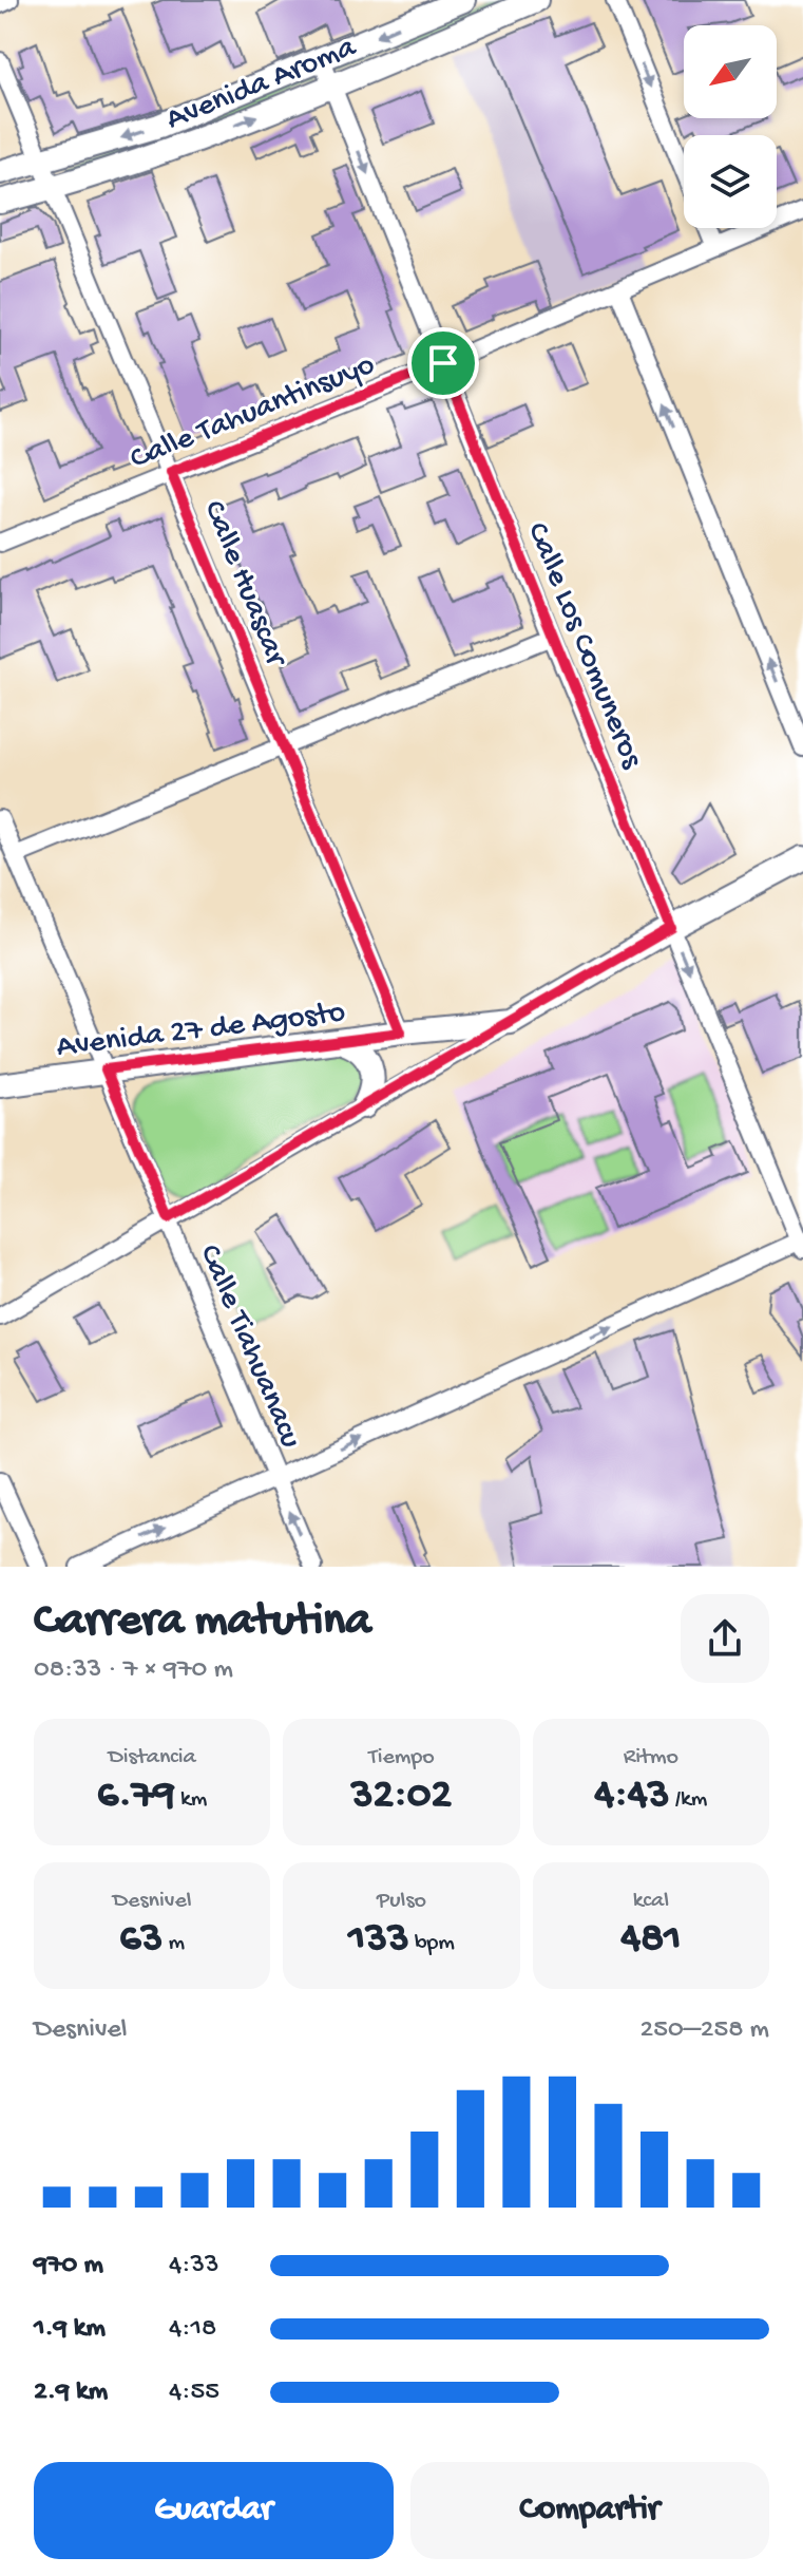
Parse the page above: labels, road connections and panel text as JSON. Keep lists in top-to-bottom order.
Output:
{
  "streets": {
    "main road": ["Avenida Aroma", "Avenida 27 de Agosto"],
    "street": [
      "Calle Tahuantinsuyo",
      "Calle Huascar",
      "Calle Los Comuneros",
      "Calle Tiahuanacu"
    ]
  },
  "crossings": [
    ["Avenida Aroma", "Calle Huascar"],
    ["Avenida Aroma", "Calle Los Comuneros"],
    ["Calle Tahuantinsuyo", "Calle Huascar"],
    ["Calle Tahuantinsuyo", "Calle Los Comuneros"],
    ["Calle Huascar", "Avenida 27 de Agosto"],
    ["Avenida 27 de Agosto", "Calle Tiahuanacu"]
  ],
  "one_way": ["Calle Los Comuneros"],
  "north": "bottom left",
  "page": {
    "heading": ["Carrera matutina", "08:33 · 7 × 970 m"],
    "stats": [
      ["Distancia", "6.79 km"],
      ["Tiempo", "32:02"],
      ["Ritmo", "4:43 /km"],
      ["Desnivel", "63 m"],
      ["Pulso", "133 bpm"],
      ["kcal", "481"]
    ],
    "chart": ["Desnivel", "250–258 m"],
    "list": [
      {
        "name": "970 m",
        "note": "4:33"
      },
      {
        "name": "1.9 km",
        "note": "4:18"
      },
      {
        "name": "2.9 km",
        "note": "4:55"
      }
    ],
    "buttons": ["Guardar", "Compartir"]
  }
}
